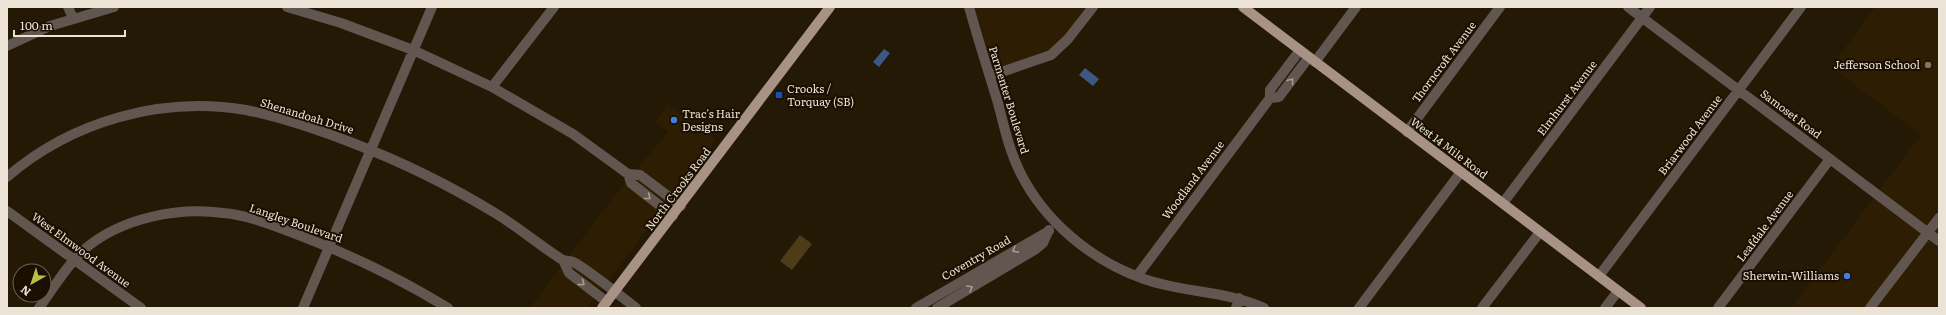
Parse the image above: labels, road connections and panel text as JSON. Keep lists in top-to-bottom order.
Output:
{
  "streets": {
    "main road": ["West 14 Mile Road", "North Crooks Road"],
    "street": [
      "Thorncroft Avenue",
      "Elmhurst Avenue",
      "Parmenter Boulevard",
      "Samoset Road",
      "Shenandoah Drive",
      "Briarwood Avenue",
      "Woodland Avenue",
      "Langley Boulevard",
      "Leafdale Avenue",
      "West Elmwood Avenue",
      "Coventry Road"
    ]
  },
  "crossings": [
    ["Thorncroft Avenue", "West 14 Mile Road"],
    ["Elmhurst Avenue", "Samoset Road"],
    ["Elmhurst Avenue", "West 14 Mile Road"],
    ["Parmenter Boulevard", "Woodland Avenue"],
    ["Parmenter Boulevard", "Coventry Road"],
    ["Samoset Road", "Briarwood Avenue"],
    ["Samoset Road", "Leafdale Avenue"],
    ["Shenandoah Drive", "North Crooks Road"],
    ["Briarwood Avenue", "West 14 Mile Road"],
    ["West 14 Mile Road", "Woodland Avenue"],
    ["Langley Boulevard", "West Elmwood Avenue"]
  ],
  "places": {
    "other": ["Jefferson School", "Trac's Hair Designs", "Sherwin-Williams"],
    "transit": ["Crooks / Torquay (SB)"]
  },
  "scale_bar": "100 m",
  "north": "bottom left"
}
